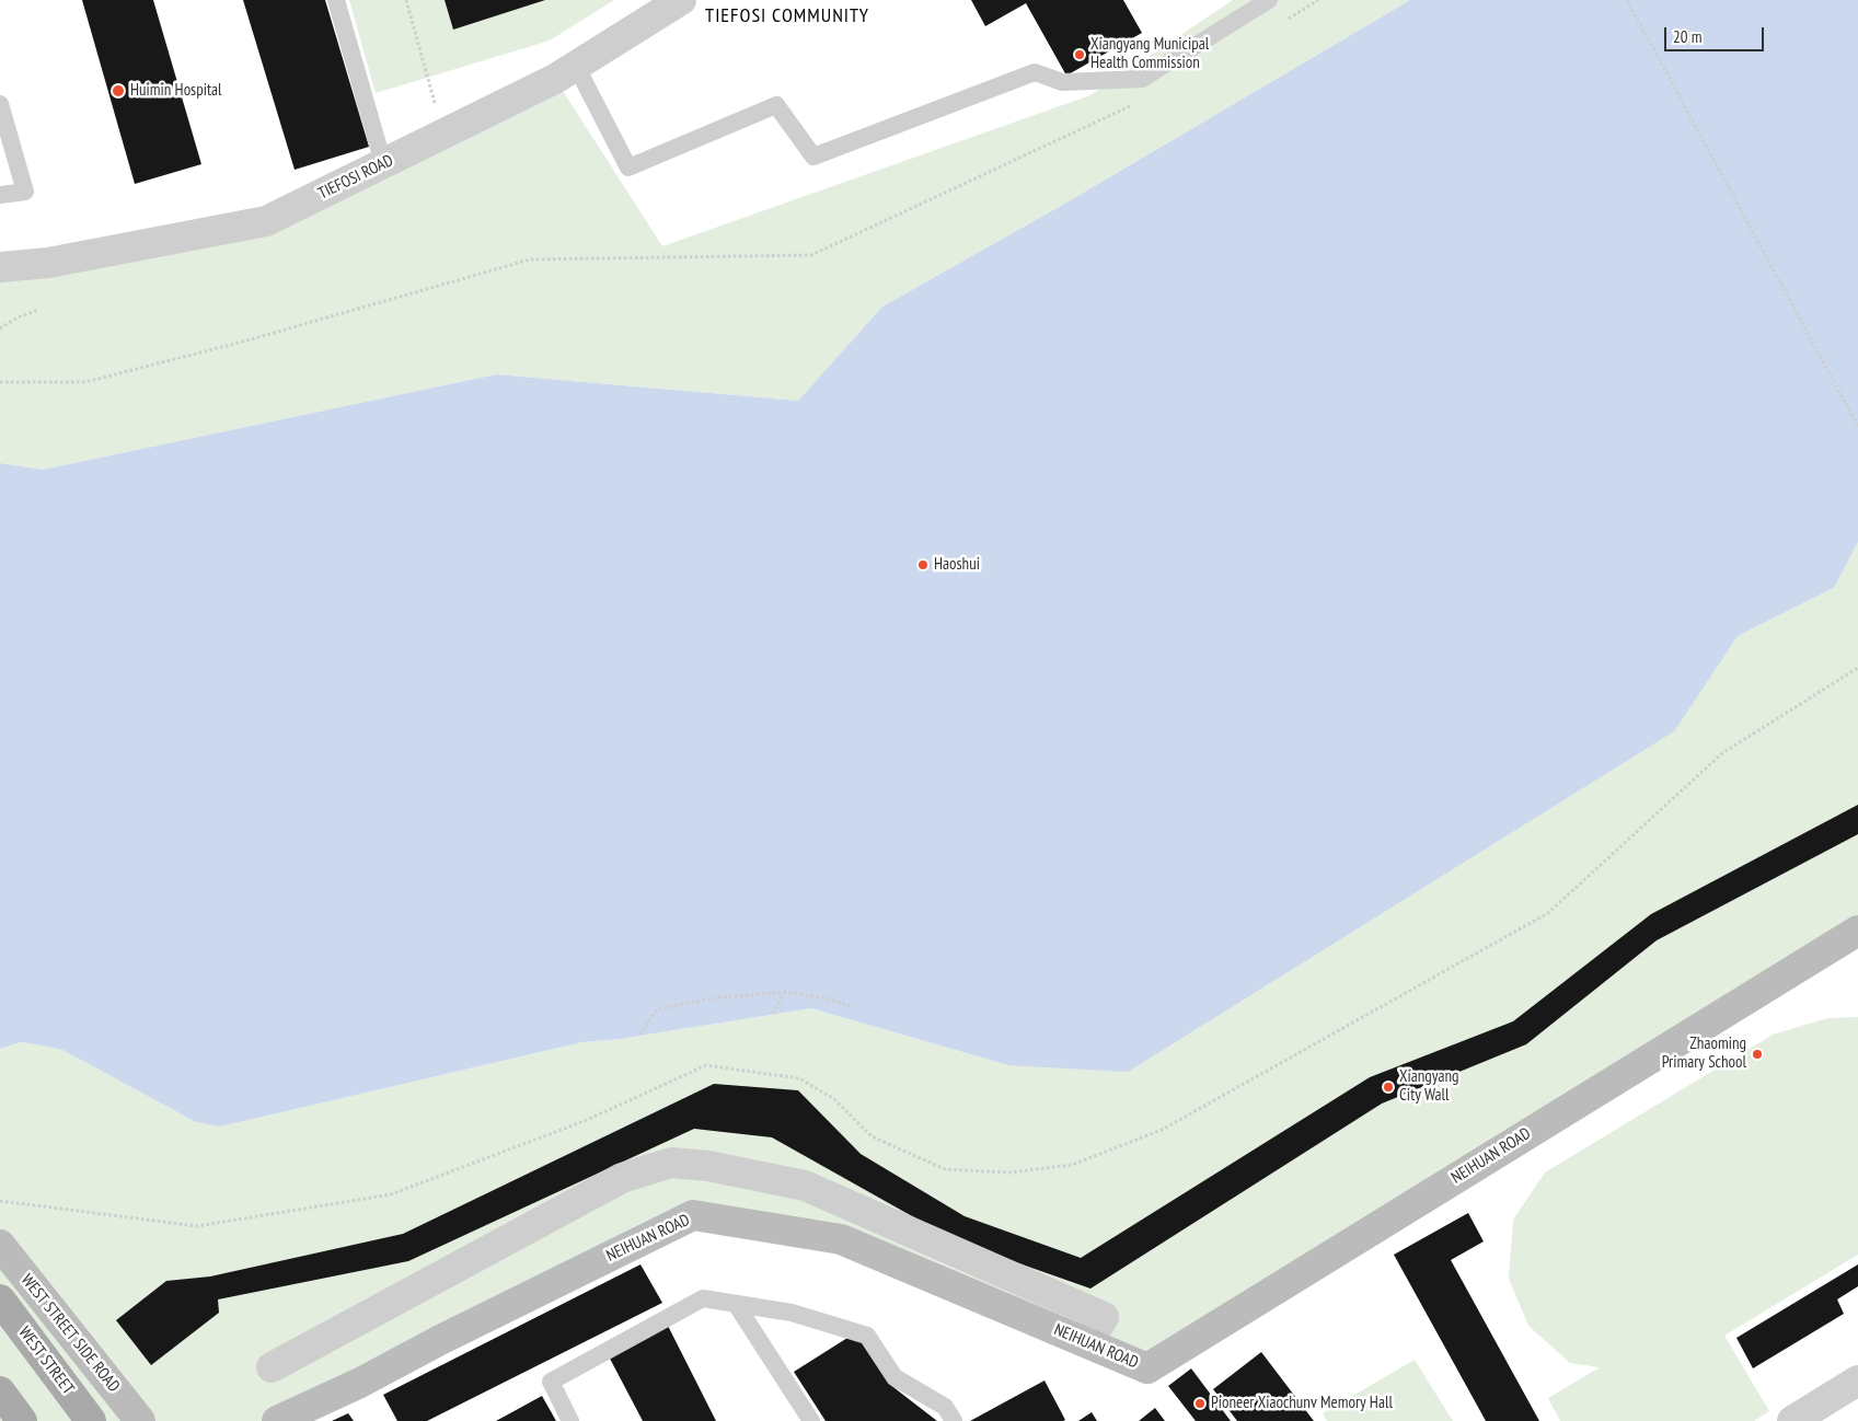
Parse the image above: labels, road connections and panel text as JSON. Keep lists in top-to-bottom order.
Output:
{
  "streets": {
    "main road": ["WEST STREET"],
    "street": ["TIEFOSI ROAD", "NEIHUAN ROAD", "WEST STREET SIDE ROAD"]
  },
  "districts": ["TIEFOSI COMMUNITY"],
  "places": [
    "Xiangyang Municipal Health Commission",
    "Huimin Hospital",
    "Haoshui",
    "Zhaoming Primary School",
    "Xiangyang City Wall",
    "Pioneer Xiaochunv Memory Hall"
  ],
  "scale_bar": "20 m"
}
